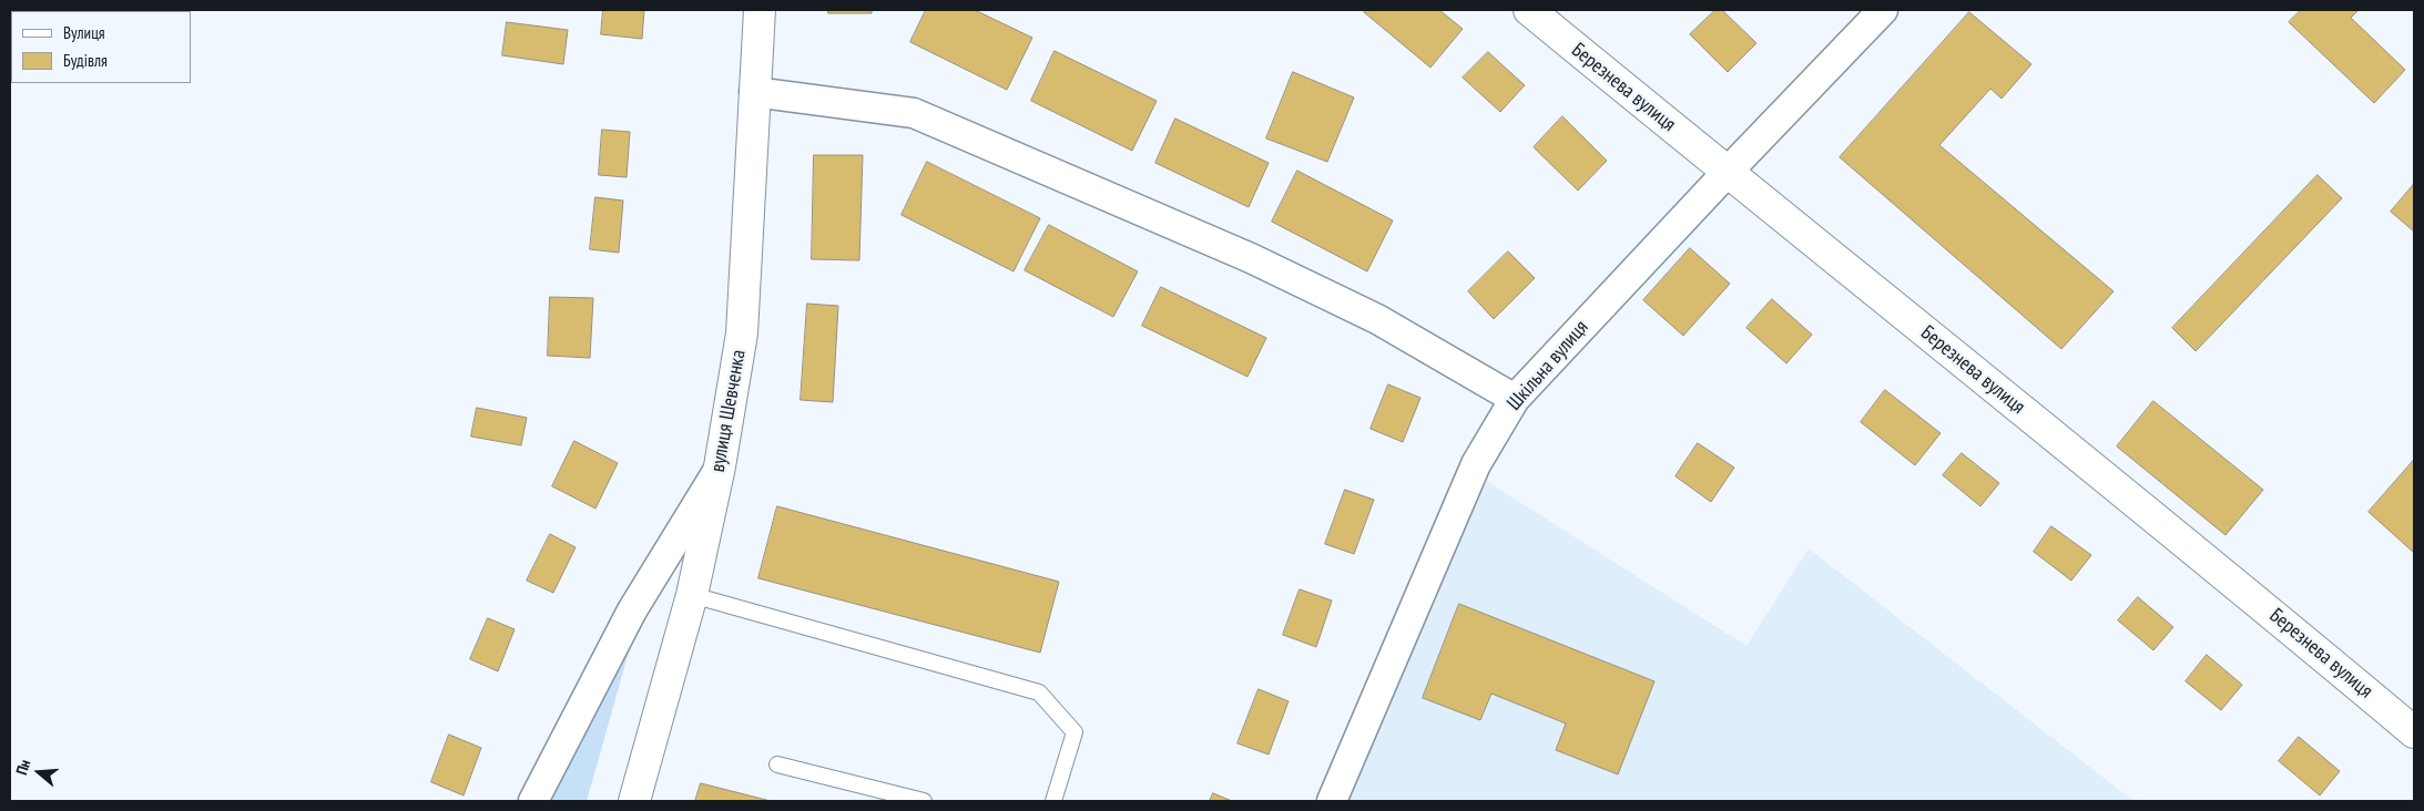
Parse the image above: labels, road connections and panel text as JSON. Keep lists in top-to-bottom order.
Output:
{
  "streets": {
    "main road": ["Березнева вулиця", "вулиця Шевченка"],
    "street": ["Шкільна вулиця"]
  },
  "crossings": [
    ["Березнева вулиця", "Шкільна вулиця"]
  ],
  "legend": ["Вулиця", "Будівля"],
  "north": "left"
}
